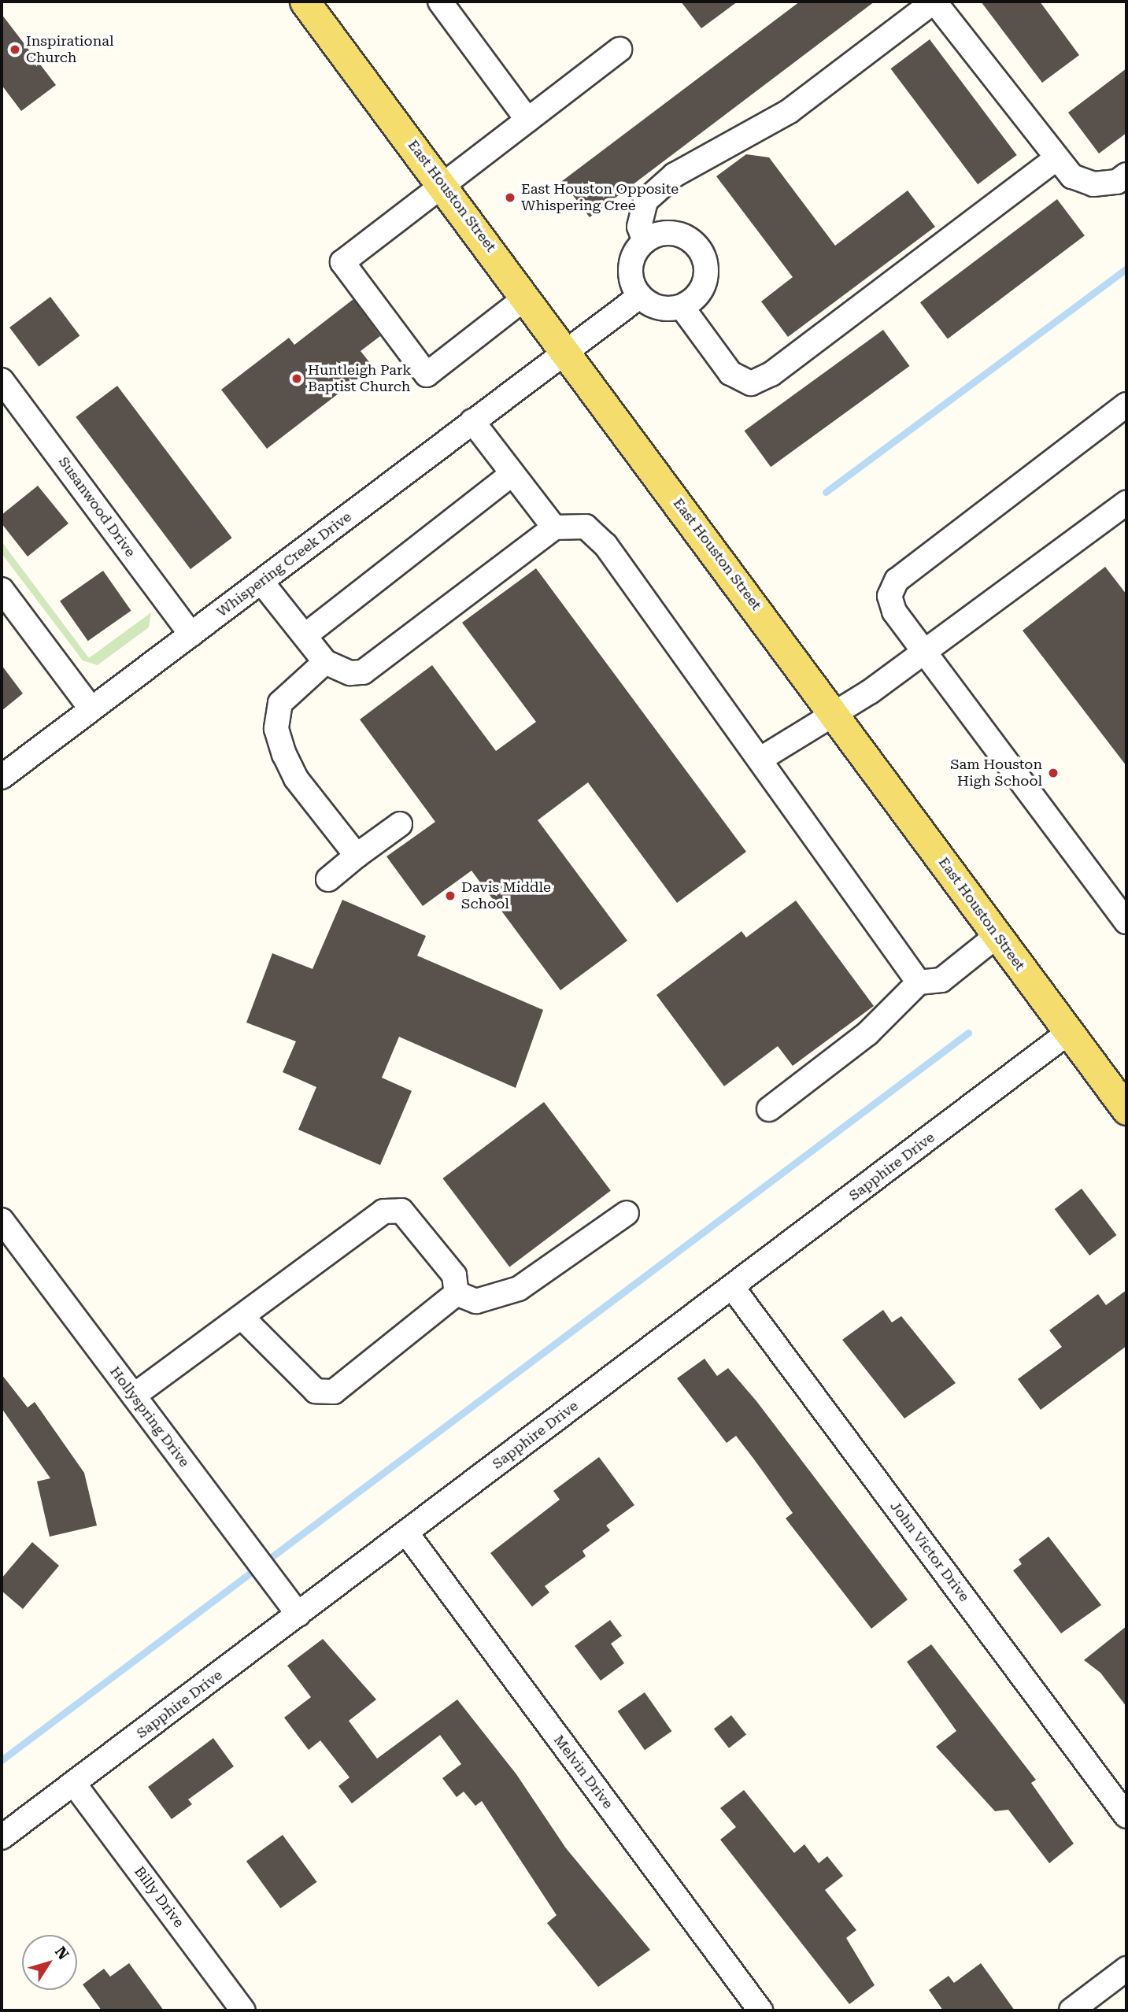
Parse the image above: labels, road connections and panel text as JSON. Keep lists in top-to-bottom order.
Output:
{
  "streets": {
    "main road": ["East Houston Street"],
    "street": [
      "Susanwood Drive",
      "Whispering Creek Drive",
      "Sapphire Drive",
      "Hollyspring Drive",
      "John Victor Drive",
      "Melvin Drive",
      "Billy Drive"
    ]
  },
  "crossings": [
    ["East Houston Street", "Whispering Creek Drive"],
    ["East Houston Street", "Sapphire Drive"],
    ["Susanwood Drive", "Whispering Creek Drive"],
    ["Sapphire Drive", "Hollyspring Drive"],
    ["Sapphire Drive", "John Victor Drive"],
    ["Sapphire Drive", "Melvin Drive"],
    ["Sapphire Drive", "Billy Drive"]
  ],
  "places": [
    "Inspirational Church",
    "East Houston Opposite Whispering Cree",
    "Huntleigh Park Baptist Church",
    "Sam Houston High School",
    "Davis Middle School"
  ],
  "north": "top right"
}
